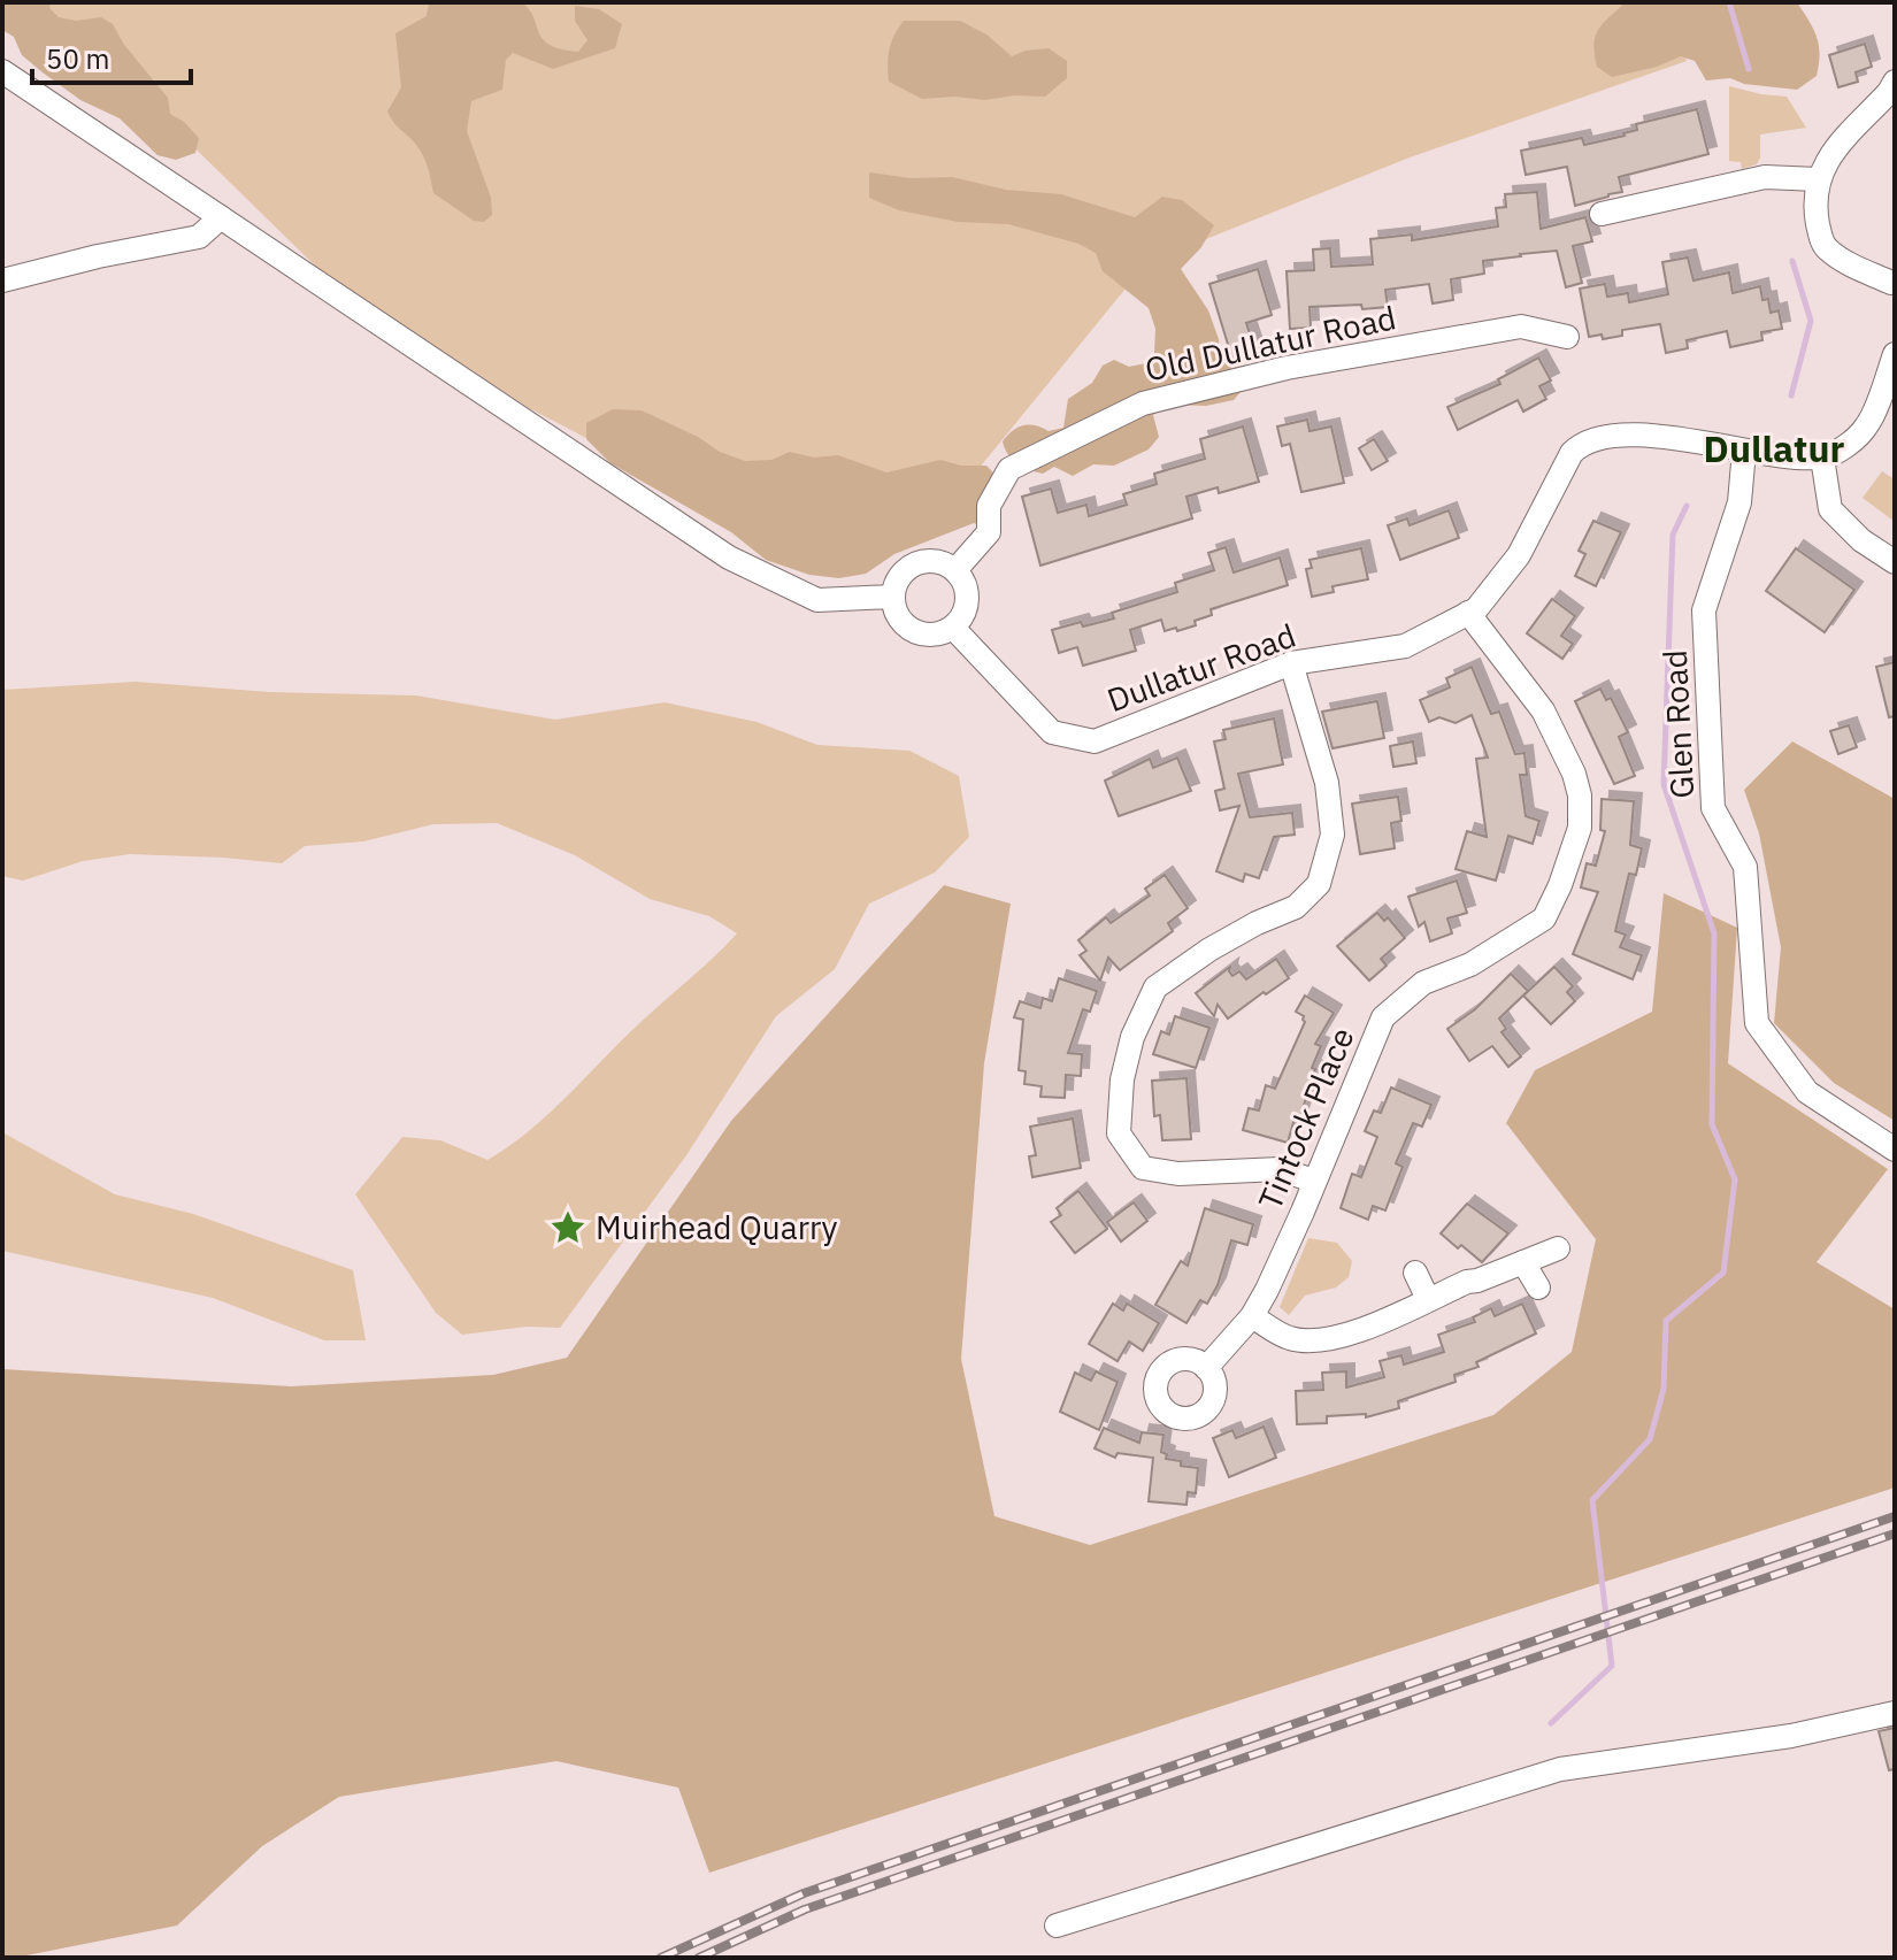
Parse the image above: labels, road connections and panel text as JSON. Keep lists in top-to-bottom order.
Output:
{
  "streets": {
    "street": [
      "Old Dullatur Road",
      "Dullatur Road",
      "Glen Road",
      "Tintock Place"
    ]
  },
  "crossings": [
    ["Old Dullatur Road", "Dullatur Road"],
    ["Dullatur Road", "Glen Road"],
    ["Dullatur Road", "Tintock Place"]
  ],
  "districts": ["Dullatur"],
  "places": {
    "place": ["Muirhead Quarry"]
  },
  "scale_bar": "50 m"
}
